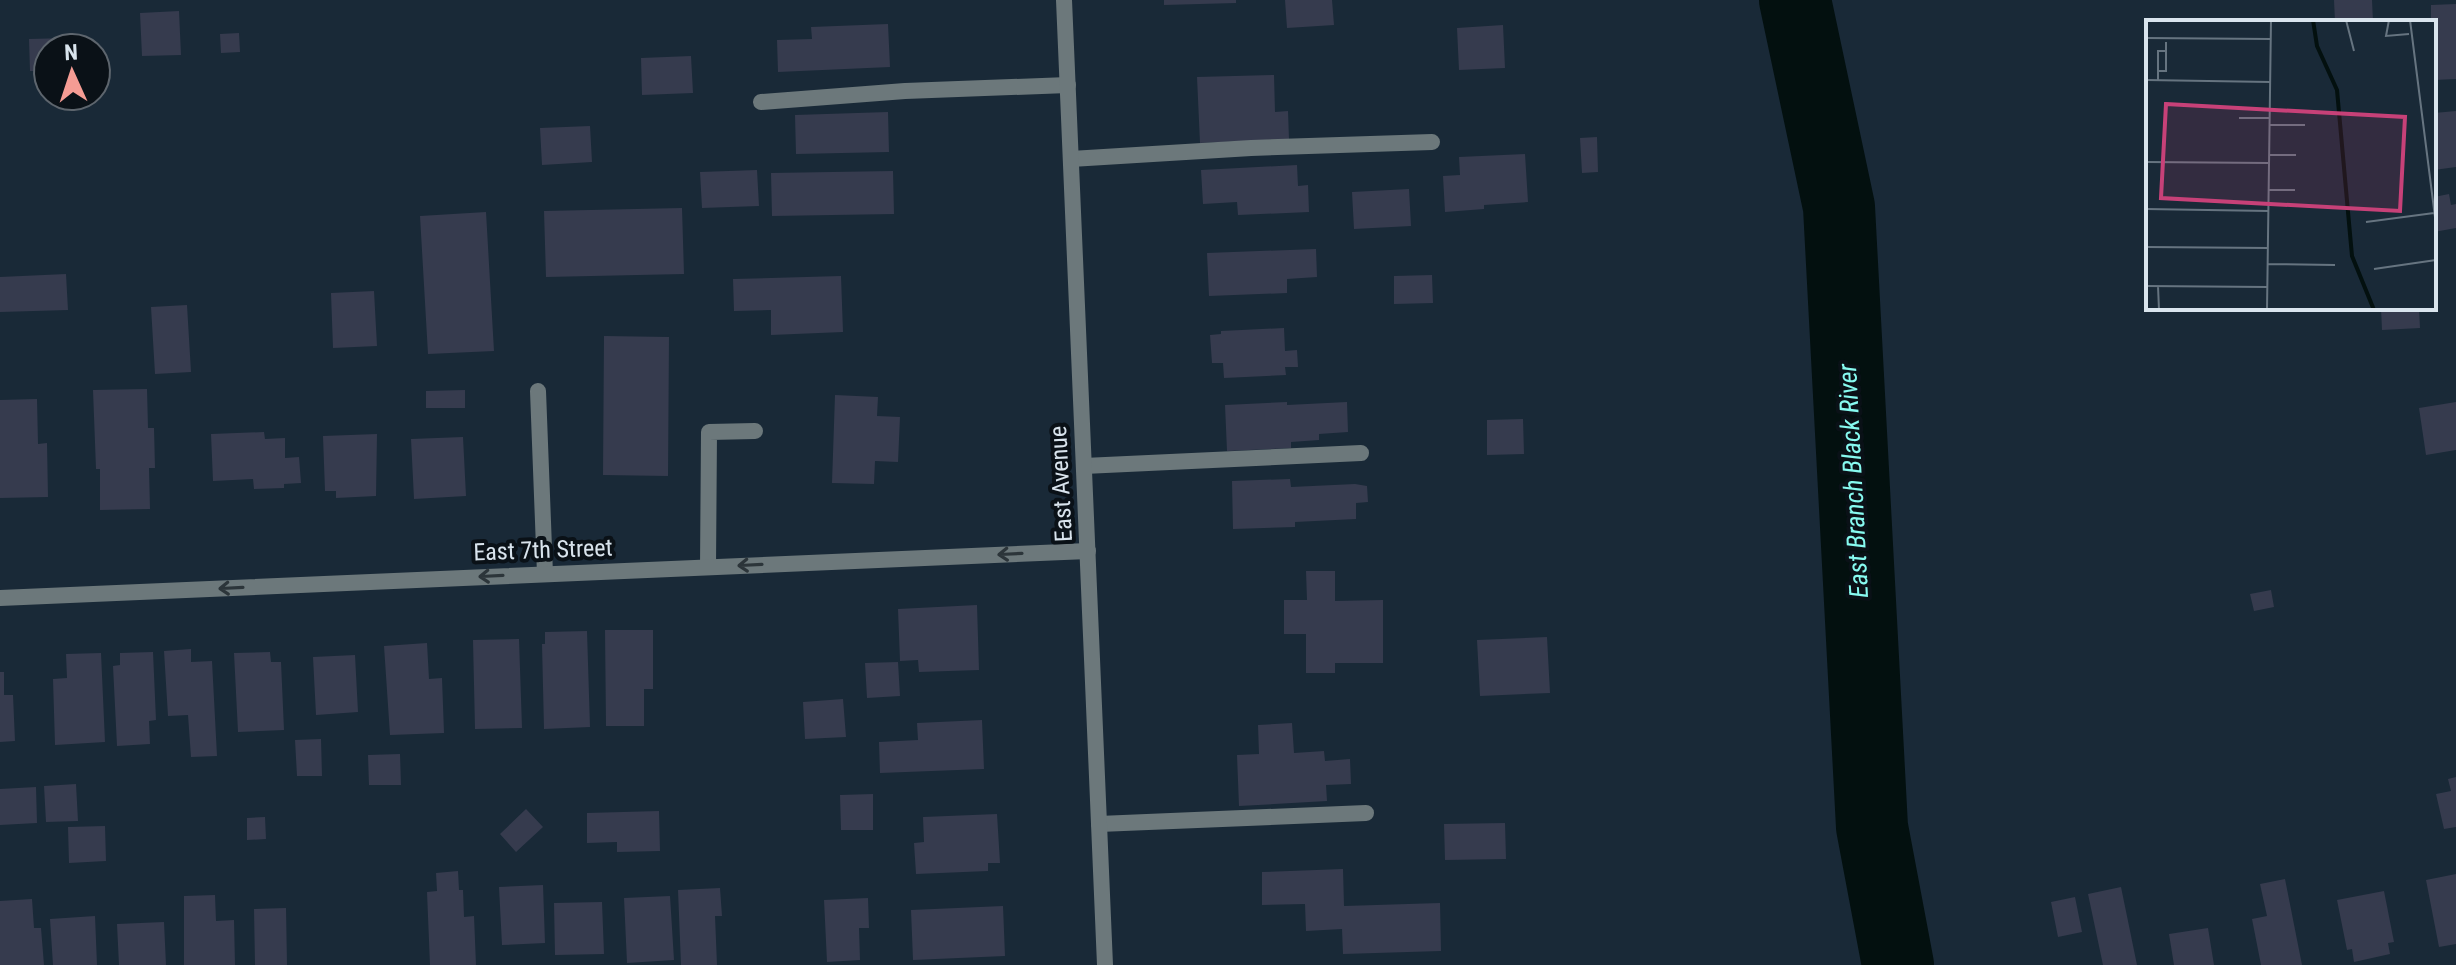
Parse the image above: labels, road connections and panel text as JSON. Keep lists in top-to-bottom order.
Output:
{
  "streets": {
    "street": ["East Avenue", "East 7th Street"]
  },
  "crossings": [
    ["East Avenue", "East 7th Street"]
  ],
  "one_way": ["East 7th Street"],
  "water": ["East Branch Black River"],
  "north": "top"
}
